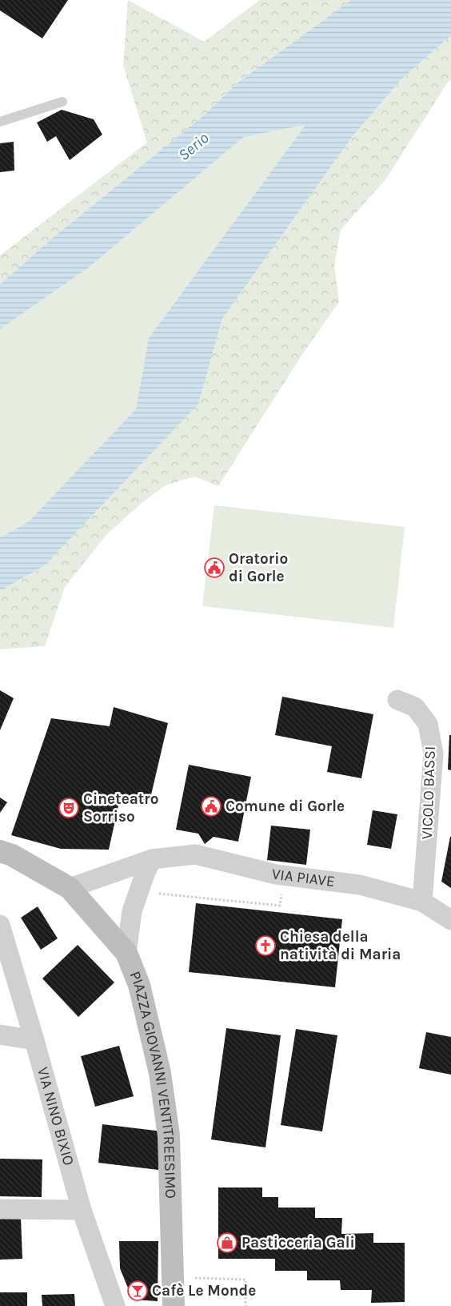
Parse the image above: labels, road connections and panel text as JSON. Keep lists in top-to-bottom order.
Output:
{
  "streets": {
    "street": [
      "VICOLO BASSI",
      "VIA PIAVE",
      "PIAZZA GIOVANNI VENTITREESIMO",
      "VIA NINO BIXIO"
    ]
  },
  "crossings": [
    ["VICOLO BASSI", "VIA PIAVE"],
    ["VIA PIAVE", "PIAZZA GIOVANNI VENTITREESIMO"]
  ],
  "water": ["Serio"],
  "places": {
    "public building": ["Oratorio di Gorle", "Comune di Gorle"],
    "theatre": ["Cineteatro Sorriso"],
    "church": ["Chiesa della natività di Maria"],
    "shop": ["Pasticceria Gali"],
    "bar": ["Cafè Le Monde"]
  }
}
